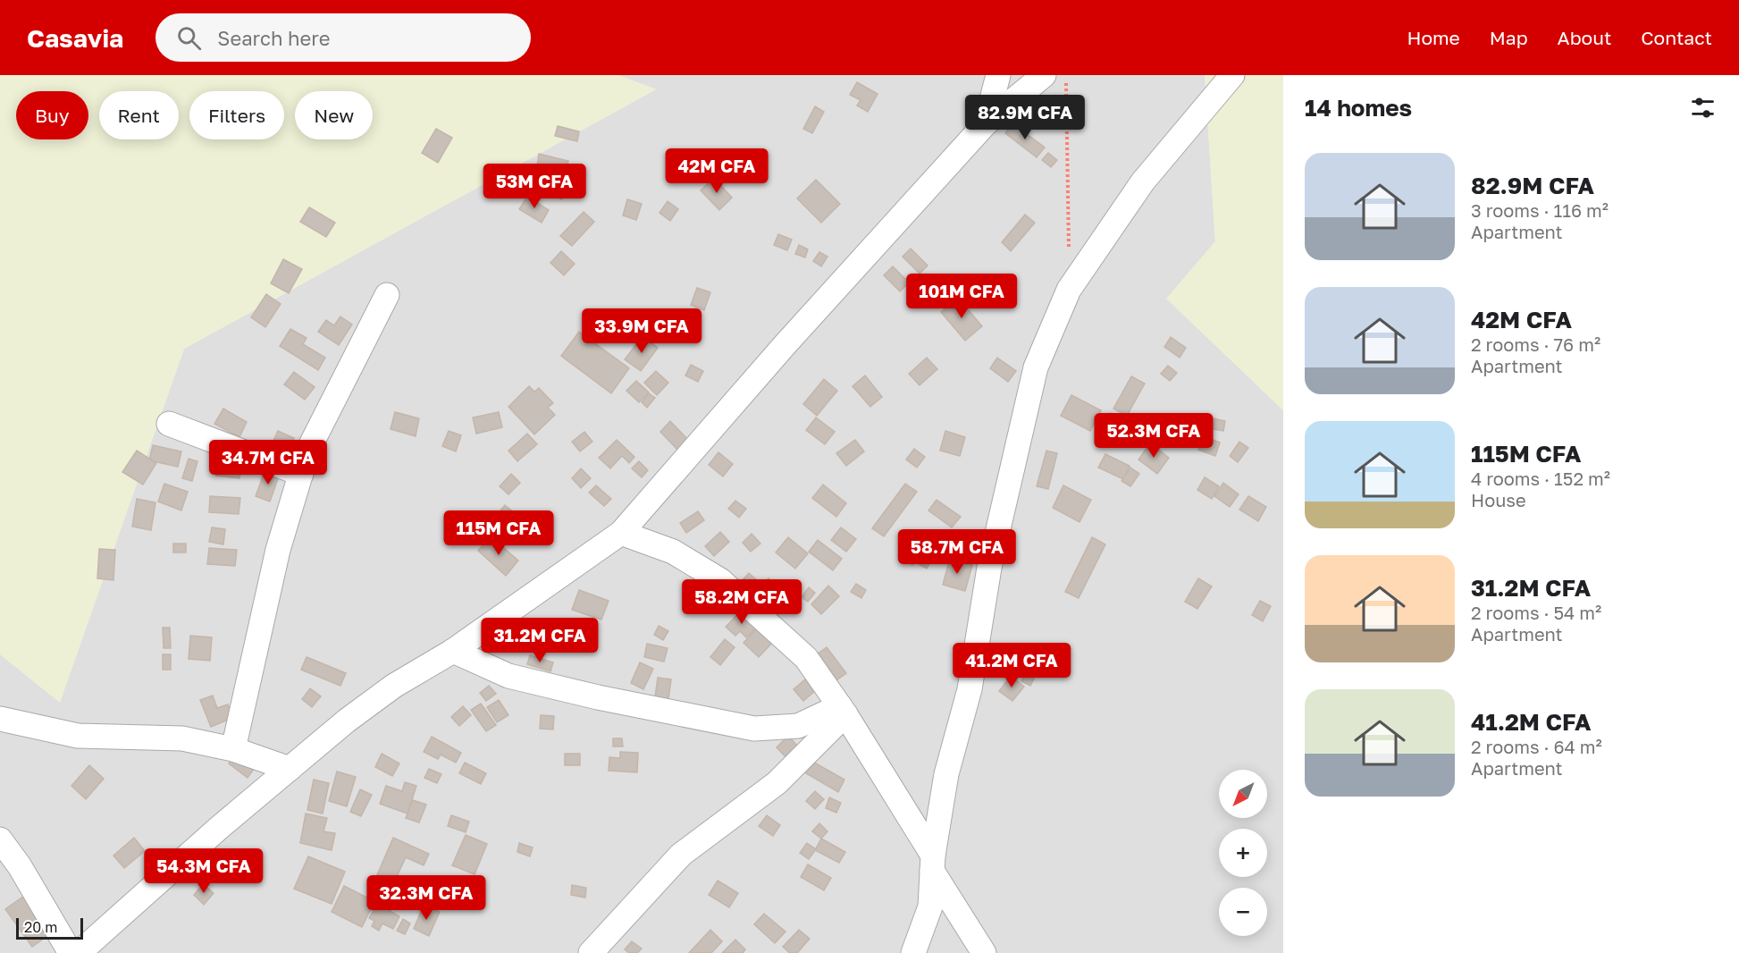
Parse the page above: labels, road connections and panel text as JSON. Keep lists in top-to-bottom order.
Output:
{
  "scale_bar": "20 m",
  "north": "bottom left",
  "page": {
    "header": "Casavia",
    "search": "Search here",
    "nav": [
      "Home",
      "Map",
      "About",
      "Contact"
    ],
    "heading": "14 homes",
    "chip": [
      "Buy",
      "Rent",
      "Filters",
      "New"
    ],
    "price": [
      "82.9M CFA",
      "42M CFA",
      "53M CFA",
      "101M CFA",
      "33.9M CFA",
      "52.3M CFA",
      "34.7M CFA",
      "115M CFA",
      "58.7M CFA",
      "58.2M CFA",
      "31.2M CFA",
      "41.2M CFA",
      "54.3M CFA",
      "32.3M CFA"
    ],
    "list": [
      {
        "name": "82.9M CFA",
        "note": "3 rooms · 116 m² · Apartment"
      },
      {
        "name": "42M CFA",
        "note": "2 rooms · 76 m² · Apartment"
      },
      {
        "name": "115M CFA",
        "note": "4 rooms · 152 m² · House"
      },
      {
        "name": "31.2M CFA",
        "note": "2 rooms · 54 m² · Apartment"
      },
      {
        "name": "41.2M CFA",
        "note": "2 rooms · 64 m² · Apartment"
      }
    ],
    "map_buttons": ["+", "−"],
    "scale": "20 m"
  }
}
